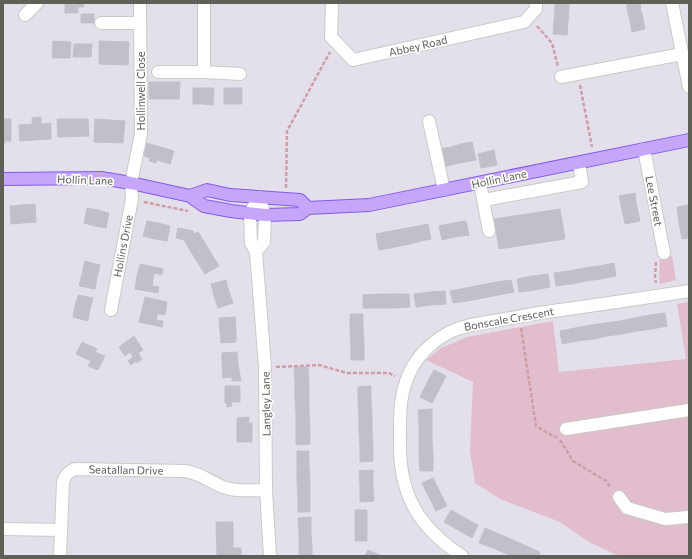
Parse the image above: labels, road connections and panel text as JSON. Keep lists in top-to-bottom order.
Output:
{
  "streets": {
    "main road": ["Hollin Lane"],
    "street": [
      "Abbey Road",
      "Hollinwell Close",
      "Lee Street",
      "Hollins Drive",
      "Bonscale Crescent",
      "Langley Lane",
      "Seatallan Drive"
    ]
  },
  "crossings": [
    ["Hollinwell Close", "Hollin Lane"],
    ["Hollinwell Close", "Hollins Drive"],
    ["Hollin Lane", "Lee Street"],
    ["Hollin Lane", "Hollins Drive"],
    ["Hollin Lane", "Langley Lane"],
    ["Langley Lane", "Seatallan Drive"]
  ]
}
